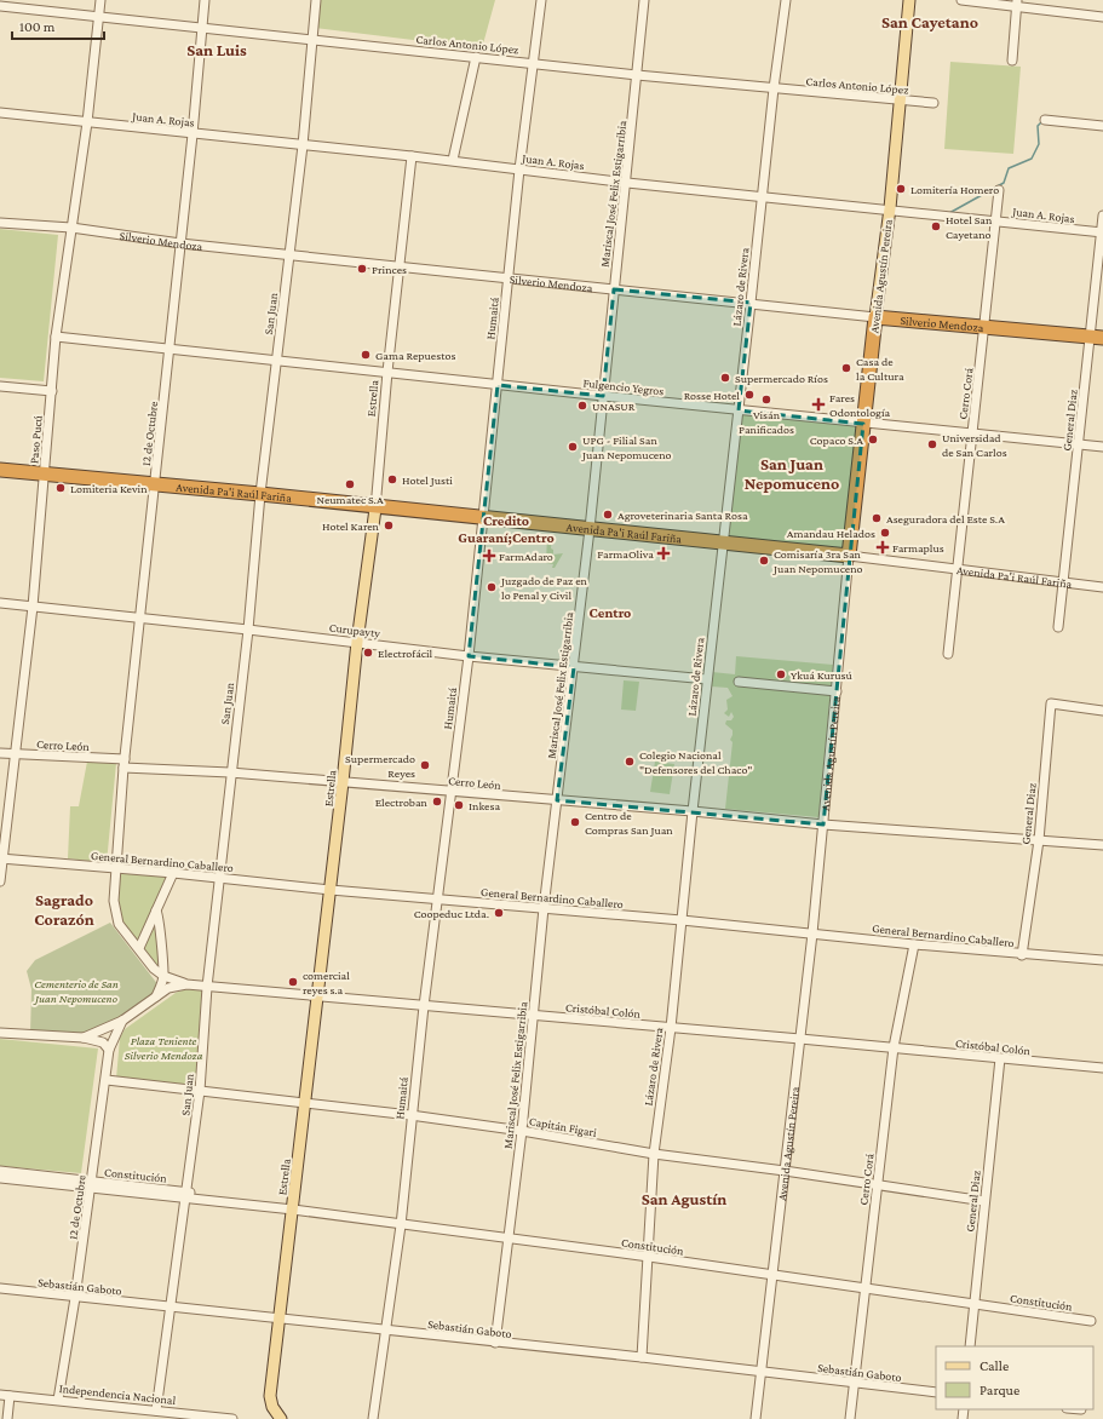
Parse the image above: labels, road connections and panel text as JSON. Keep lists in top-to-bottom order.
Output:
{
  "streets": {
    "highway": ["Silverio Mendoza", "Avenida Agustín Pereira", "Avenida Pa'i Raúl Fariña"],
    "main road": ["Estrella"],
    "street": [
      "Carlos Antonio López",
      "Juan A. Rojas",
      "Mariscal José Felix Estigarribia",
      "Lázaro de Rivera",
      "San Juan",
      "Humaitá",
      "Fulgencio Yegros",
      "Cerro Corá",
      "General Diaz",
      "12 de Octubre",
      "Paso Pucú",
      "Curupayty",
      "Cerro León",
      "General Bernardino Caballero",
      "Cristóbal Colón",
      "Capitán Figari",
      "Constitución",
      "Sebastián Gaboto",
      "Independencia Nacional"
    ]
  },
  "crossings": [
    ["Carlos Antonio López", "Mariscal José Felix Estigarribia"],
    ["Carlos Antonio López", "Avenida Agustín Pereira"],
    ["Carlos Antonio López", "Lázaro de Rivera"],
    ["Carlos Antonio López", "San Juan"],
    ["Carlos Antonio López", "Humaitá"],
    ["Carlos Antonio López", "12 de Octubre"],
    ["Carlos Antonio López", "Paso Pucú"],
    ["Juan A. Rojas", "Mariscal José Felix Estigarribia"],
    ["Juan A. Rojas", "Avenida Agustín Pereira"],
    ["Juan A. Rojas", "Lázaro de Rivera"],
    ["Juan A. Rojas", "San Juan"],
    ["Juan A. Rojas", "Humaitá"],
    ["Juan A. Rojas", "Cerro Corá"],
    ["Juan A. Rojas", "Estrella"],
    ["Juan A. Rojas", "General Diaz"],
    ["Juan A. Rojas", "12 de Octubre"],
    ["Juan A. Rojas", "Paso Pucú"],
    ["Mariscal José Felix Estigarribia", "Silverio Mendoza"],
    ["Mariscal José Felix Estigarribia", "Fulgencio Yegros"],
    ["Mariscal José Felix Estigarribia", "Avenida Pa'i Raúl Fariña"],
    ["Mariscal José Felix Estigarribia", "Curupayty"],
    ["Mariscal José Felix Estigarribia", "Cerro León"],
    ["Mariscal José Felix Estigarribia", "General Bernardino Caballero"],
    ["Mariscal José Felix Estigarribia", "Cristóbal Colón"],
    ["Mariscal José Felix Estigarribia", "Capitán Figari"],
    ["Mariscal José Felix Estigarribia", "Constitución"],
    ["Mariscal José Felix Estigarribia", "Sebastián Gaboto"],
    ["Silverio Mendoza", "Avenida Agustín Pereira"],
    ["Silverio Mendoza", "Lázaro de Rivera"],
    ["Silverio Mendoza", "San Juan"],
    ["Silverio Mendoza", "Humaitá"],
    ["Silverio Mendoza", "Cerro Corá"],
    ["Silverio Mendoza", "Estrella"],
    ["Silverio Mendoza", "General Diaz"],
    ["Silverio Mendoza", "12 de Octubre"],
    ["Silverio Mendoza", "Paso Pucú"],
    ["Avenida Agustín Pereira", "Fulgencio Yegros"],
    ["Avenida Agustín Pereira", "Avenida Pa'i Raúl Fariña"],
    ["Avenida Agustín Pereira", "Cerro León"],
    ["Avenida Agustín Pereira", "General Bernardino Caballero"],
    ["Avenida Agustín Pereira", "Cristóbal Colón"],
    ["Avenida Agustín Pereira", "Capitán Figari"],
    ["Avenida Agustín Pereira", "Constitución"],
    ["Avenida Agustín Pereira", "Sebastián Gaboto"],
    ["Lázaro de Rivera", "Fulgencio Yegros"],
    ["Lázaro de Rivera", "Avenida Pa'i Raúl Fariña"],
    ["Lázaro de Rivera", "Curupayty"],
    ["Lázaro de Rivera", "Cerro León"],
    ["Lázaro de Rivera", "General Bernardino Caballero"],
    ["Lázaro de Rivera", "Cristóbal Colón"],
    ["Lázaro de Rivera", "Capitán Figari"],
    ["Lázaro de Rivera", "Constitución"],
    ["Lázaro de Rivera", "Sebastián Gaboto"],
    ["San Juan", "Fulgencio Yegros"],
    ["San Juan", "Avenida Pa'i Raúl Fariña"],
    ["San Juan", "Curupayty"],
    ["San Juan", "Cerro León"],
    ["San Juan", "General Bernardino Caballero"],
    ["San Juan", "Cristóbal Colón"],
    ["San Juan", "Capitán Figari"],
    ["San Juan", "Constitución"],
    ["San Juan", "Sebastián Gaboto"],
    ["San Juan", "Independencia Nacional"],
    ["Humaitá", "Fulgencio Yegros"],
    ["Humaitá", "Avenida Pa'i Raúl Fariña"],
    ["Humaitá", "Curupayty"],
    ["Humaitá", "Cerro León"],
    ["Humaitá", "General Bernardino Caballero"],
    ["Humaitá", "Cristóbal Colón"],
    ["Humaitá", "Capitán Figari"],
    ["Humaitá", "Constitución"],
    ["Humaitá", "Sebastián Gaboto"],
    ["Fulgencio Yegros", "Cerro Corá"],
    ["Fulgencio Yegros", "Estrella"],
    ["Fulgencio Yegros", "General Diaz"],
    ["Fulgencio Yegros", "12 de Octubre"],
    ["Fulgencio Yegros", "Paso Pucú"],
    ["Cerro Corá", "Avenida Pa'i Raúl Fariña"],
    ["Cerro Corá", "General Bernardino Caballero"],
    ["Cerro Corá", "Cristóbal Colón"],
    ["Cerro Corá", "Capitán Figari"],
    ["Cerro Corá", "Constitución"],
    ["Cerro Corá", "Sebastián Gaboto"],
    ["Estrella", "Avenida Pa'i Raúl Fariña"],
    ["Estrella", "Curupayty"],
    ["Estrella", "Cerro León"],
    ["Estrella", "General Bernardino Caballero"],
    ["Estrella", "Cristóbal Colón"],
    ["Estrella", "Capitán Figari"],
    ["Estrella", "Constitución"],
    ["Estrella", "Sebastián Gaboto"],
    ["General Diaz", "Avenida Pa'i Raúl Fariña"],
    ["General Diaz", "Cerro León"],
    ["General Diaz", "General Bernardino Caballero"],
    ["General Diaz", "Cristóbal Colón"],
    ["General Diaz", "Capitán Figari"],
    ["General Diaz", "Constitución"],
    ["12 de Octubre", "Avenida Pa'i Raúl Fariña"],
    ["12 de Octubre", "Curupayty"],
    ["12 de Octubre", "Cerro León"],
    ["12 de Octubre", "General Bernardino Caballero"],
    ["12 de Octubre", "Capitán Figari"],
    ["12 de Octubre", "Constitución"],
    ["12 de Octubre", "Sebastián Gaboto"],
    ["12 de Octubre", "Independencia Nacional"],
    ["Paso Pucú", "Avenida Pa'i Raúl Fariña"],
    ["Paso Pucú", "Curupayty"],
    ["Paso Pucú", "Cerro León"],
    ["Paso Pucú", "General Bernardino Caballero"]
  ],
  "districts": [
    "San Cayetano",
    "San Luis",
    "San Juan Nepomuceno",
    "Credito Guaraní;Centro",
    "Centro",
    "Sagrado Corazón",
    "San Agustín"
  ],
  "parks": ["Cementerio de San Juan Nepomuceno", "Plaza Teniente Silverio Mendoza"],
  "places": {
    "other": [
      "Lomitería Homero",
      "Hotel San Cayetano",
      "Princes",
      "Gama Repuestos",
      "Casa de la Cultura",
      "Supermercado Ríos",
      "Rosse Hotel",
      "Visán Panificados",
      "UNASUR",
      "Copaco S.A",
      "Universidad de San Carlos",
      "UPG - Filial San Juan Nepomuceno",
      "Hotel Justi",
      "Neumatec S.A",
      "Lomiteria Kevin",
      "Agroveterinaria Santa Rosa",
      "Aseguradora del Este S.A",
      "Hotel Karen",
      "Amandau Helados",
      "Comisaría 3ra San Juan Nepomuceno",
      "Juzgado de Paz en lo Penal y Civil",
      "Electrofácil",
      "Ykuá Kurusú",
      "Colegio Nacional \"Defensores del Chaco\"",
      "Supermercado Reyes",
      "Electroban",
      "Inkesa",
      "Centro de Compras San Juan",
      "Coopeduc Ltda.",
      "comercial reyes s.a"
    ],
    "health": [
      "Fares Odontología",
      "Farmaplus",
      "FarmaOliva",
      "FarmAdaro"
    ]
  },
  "legend": ["Calle", "Parque"],
  "scale_bar": "100 m"
}
